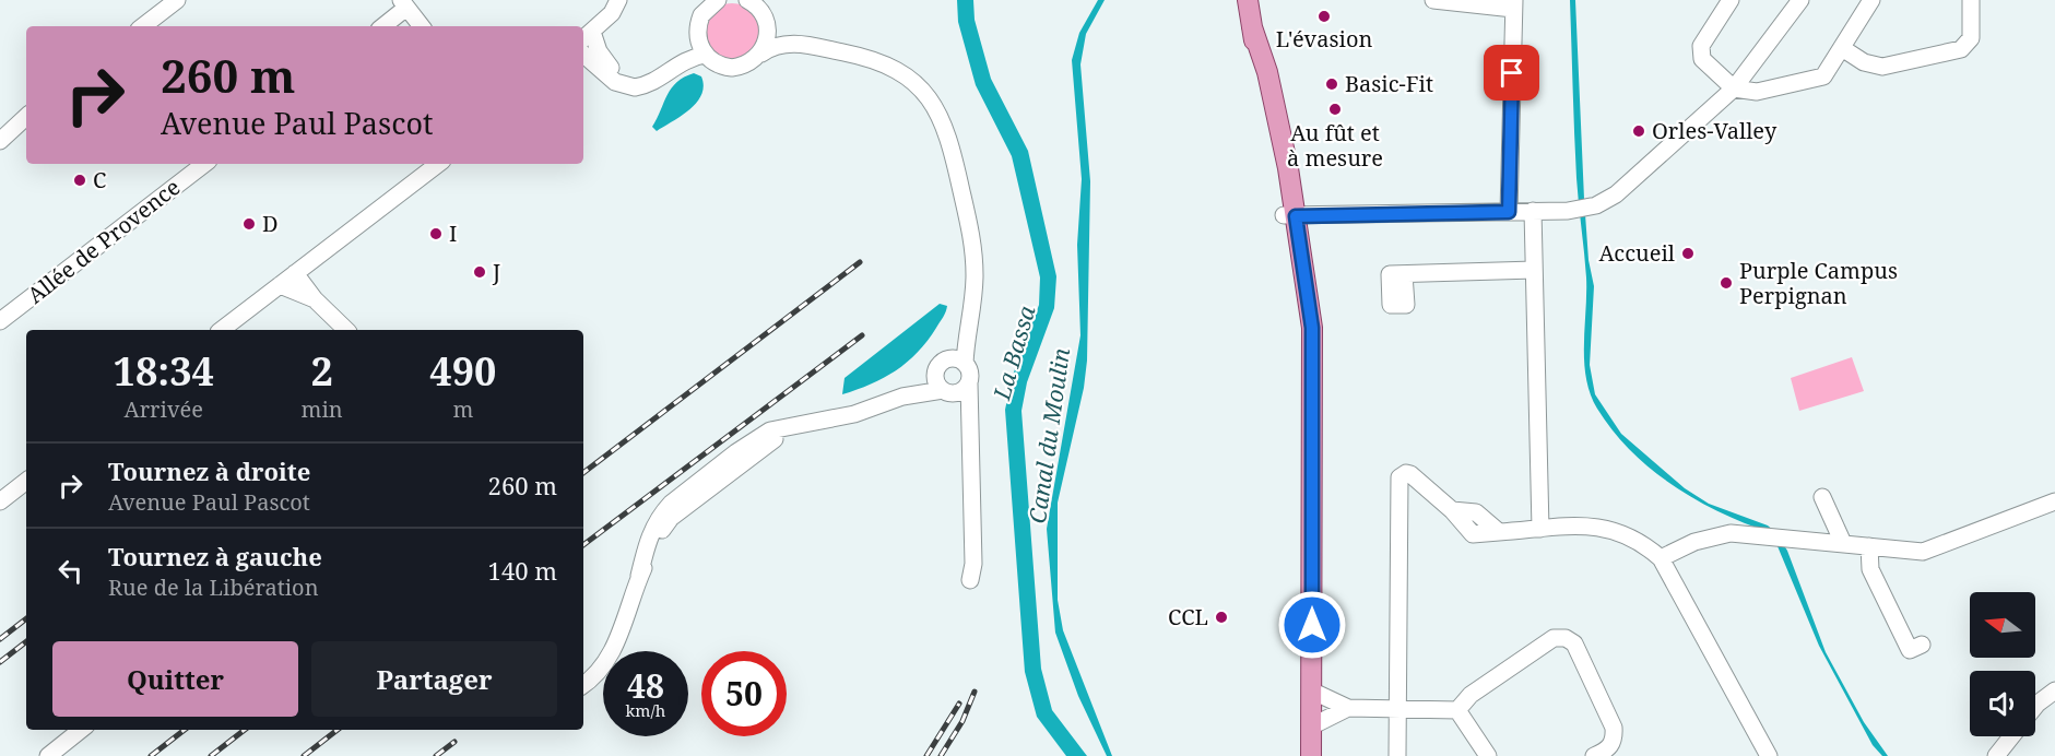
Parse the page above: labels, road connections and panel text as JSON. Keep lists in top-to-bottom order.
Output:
{
  "streets": {
    "street": ["Allée de Provence"]
  },
  "water": ["La Bassa", "Canal du Moulin"],
  "places": [
    "L'évasion",
    "Basic-Fit",
    "Au fût et à mesure",
    "Orles-Valley",
    "C",
    "D",
    "I",
    "Accueil",
    "J",
    "Purple Campus Perpignan",
    "CCL"
  ],
  "north": "left",
  "page": {
    "turn": ["260 m", "Avenue Paul Pascot"],
    "eta": [
      "18:34",
      "Arrivée",
      "2",
      "min",
      "490",
      "m"
    ],
    "list": [
      {
        "name": "Tournez à droite",
        "note": "Avenue Paul Pascot",
        "value": "260 m"
      },
      {
        "name": "Tournez à gauche",
        "note": "Rue de la Libération",
        "value": "140 m"
      }
    ],
    "buttons": ["Quitter", "Partager"],
    "speed": "48 km/h",
    "limit": "50"
  }
}
